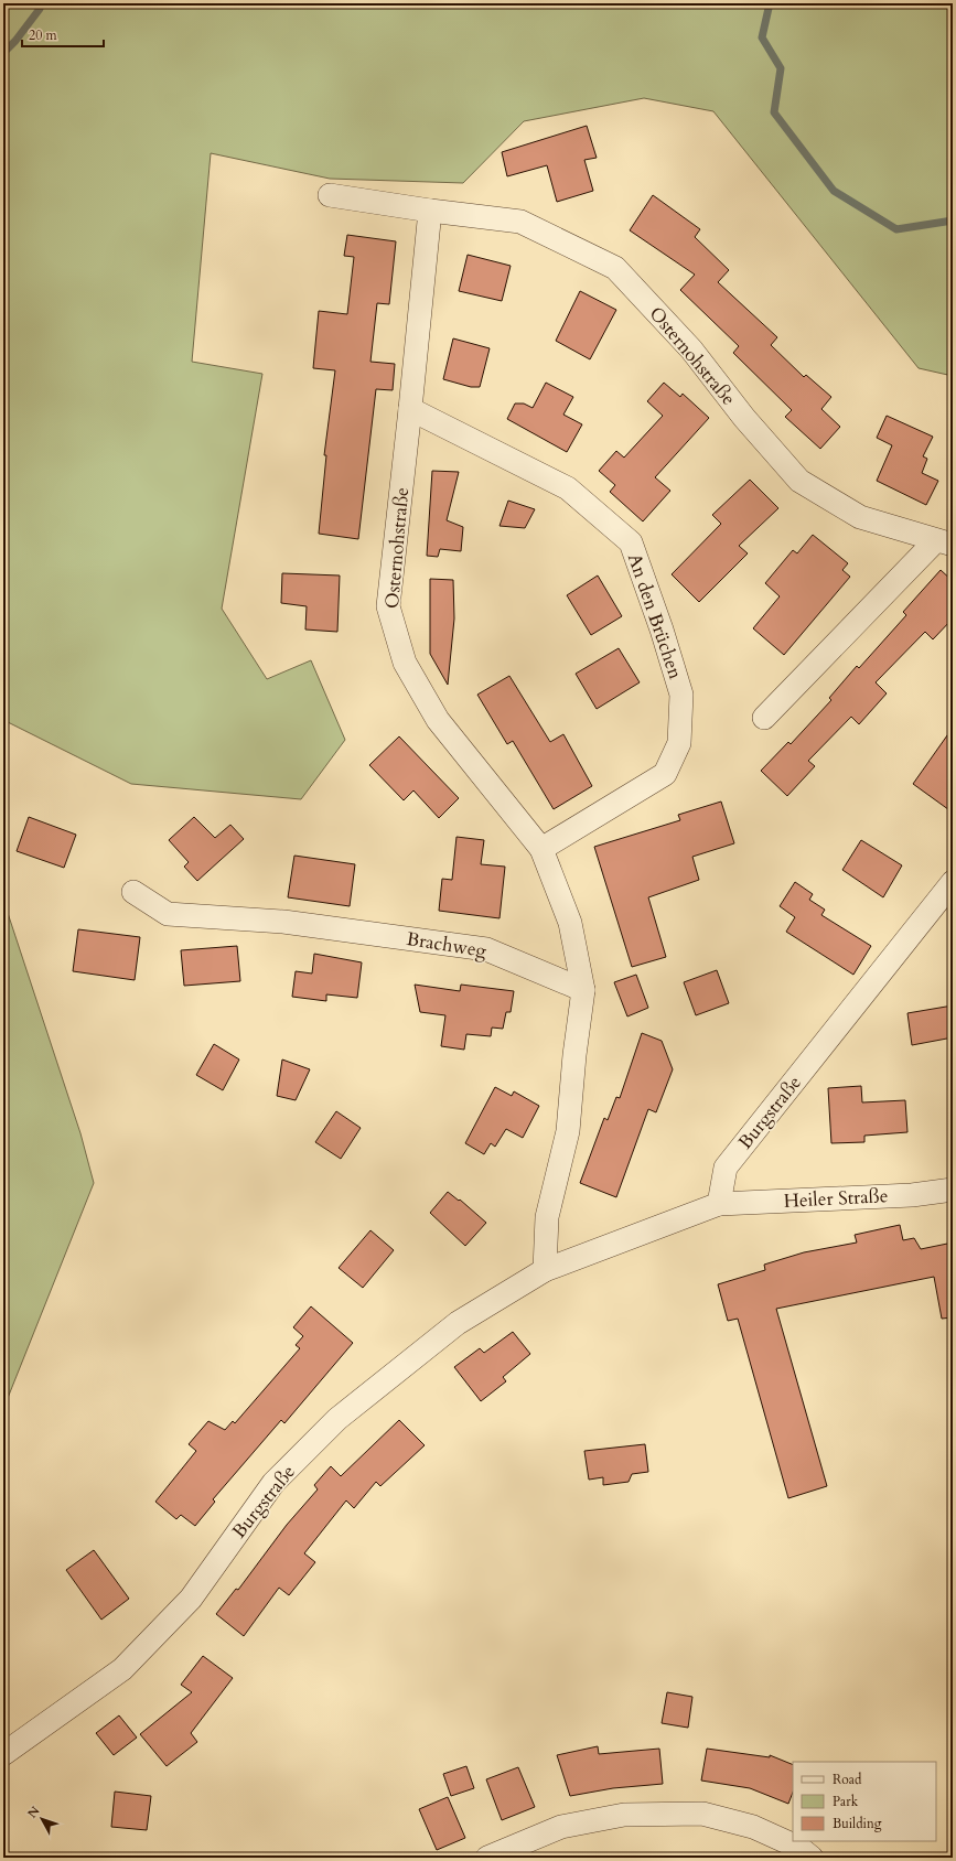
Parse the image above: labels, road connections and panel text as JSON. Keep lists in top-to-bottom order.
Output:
{
  "streets": {
    "street": [
      "Osternohstraße",
      "An den Brüchen",
      "Brachweg",
      "Burgstraße",
      "Heiler Straße"
    ]
  },
  "crossings": [
    ["Osternohstraße", "An den Brüchen"],
    ["Osternohstraße", "Brachweg"],
    ["Burgstraße", "Heiler Straße"]
  ],
  "legend": ["Road", "Park", "Building"],
  "scale_bar": "20 m",
  "north": "top left"
}
